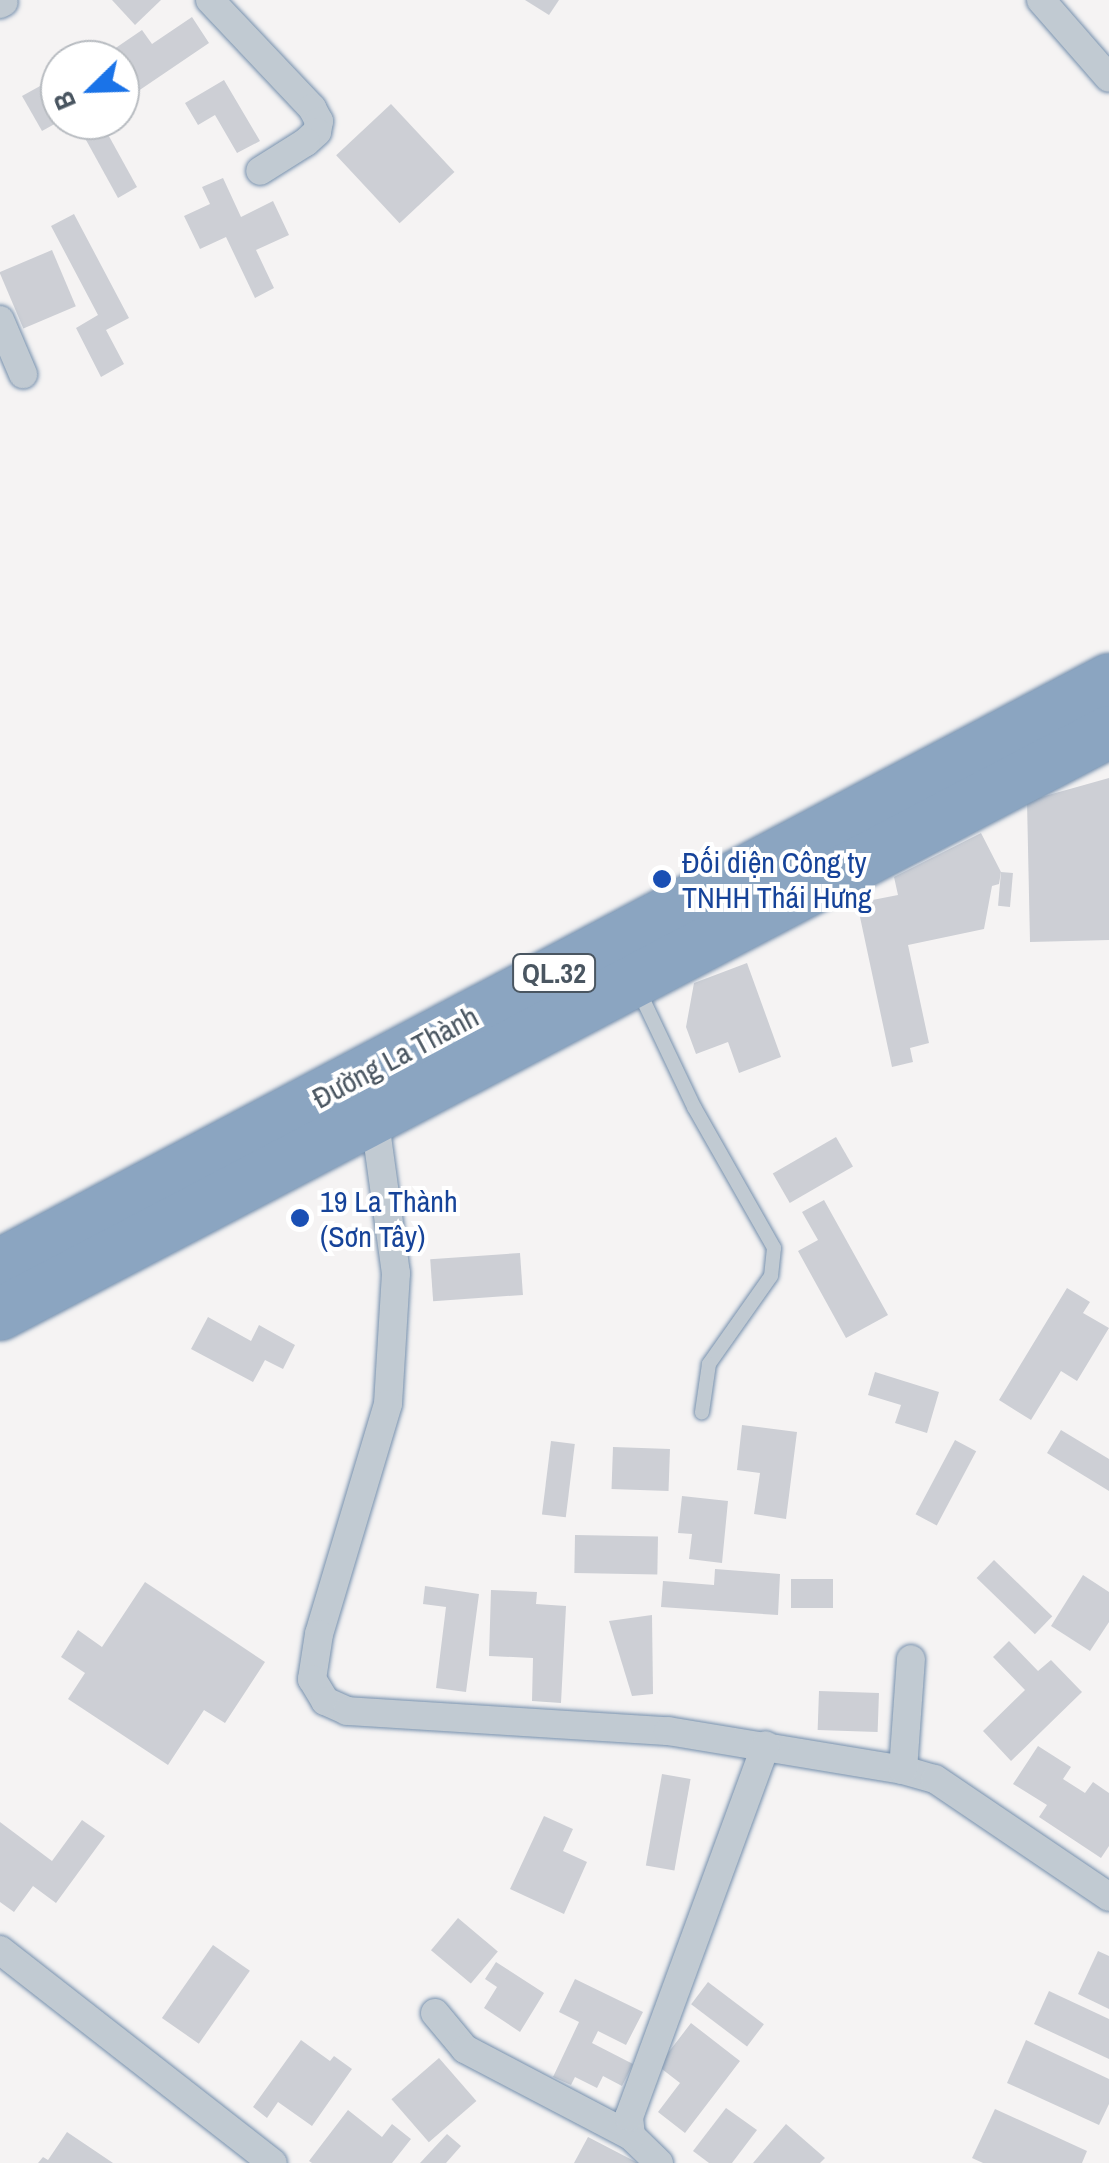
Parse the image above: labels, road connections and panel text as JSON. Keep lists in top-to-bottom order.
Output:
{
  "streets": {
    "highway": ["QL.32", "Đường La Thành"]
  },
  "places": ["Đối diện Công ty TNHH Thái Hưng", "19 La Thành (Sơn Tây)"],
  "north": "bottom left"
}
